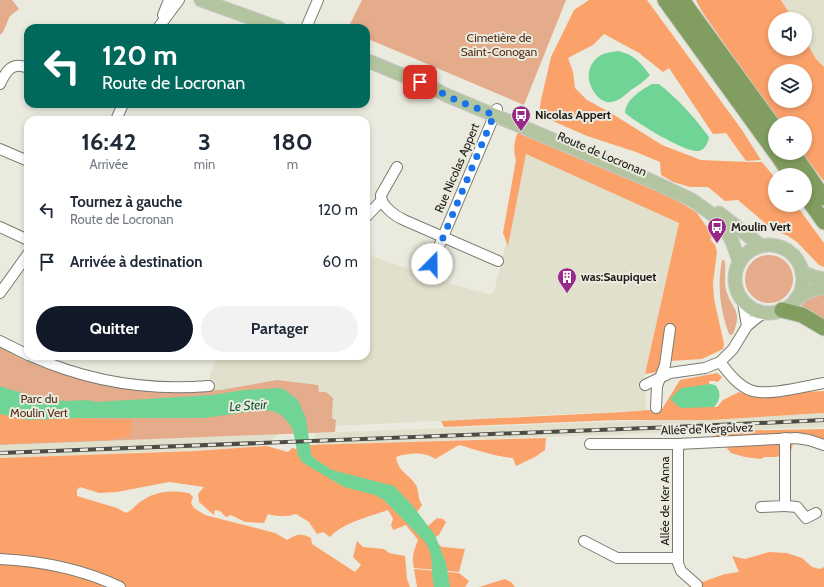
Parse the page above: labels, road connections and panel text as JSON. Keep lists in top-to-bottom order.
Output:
{
  "streets": {
    "main road": ["Route de Locronan"],
    "street": ["Rue Nicolas Appert", "Allée de Kergolvez", "Allée de Ker Anna"]
  },
  "crossings": [
    ["Route de Locronan", "Rue Nicolas Appert"],
    ["Allée de Kergolvez", "Allée de Ker Anna"]
  ],
  "water": ["Le Steir"],
  "parks": ["Cimetière de Saint-Conogan", "Parc du Moulin Vert"],
  "places": {
    "bus stop": ["Nicolas Appert", "Moulin Vert"],
    "building": ["was:Saupiquet"]
  },
  "page": {
    "map_buttons": ["+", "−"],
    "turn": ["120 m", "Route de Locronan"],
    "eta": [
      "16:42",
      "Arrivée",
      "3",
      "min",
      "180",
      "m"
    ],
    "list": [
      {
        "name": "Tournez à gauche",
        "note": "Route de Locronan",
        "value": "120 m"
      },
      {
        "name": "Arrivée à destination",
        "value": "60 m"
      }
    ],
    "buttons": ["Quitter", "Partager"]
  }
}
